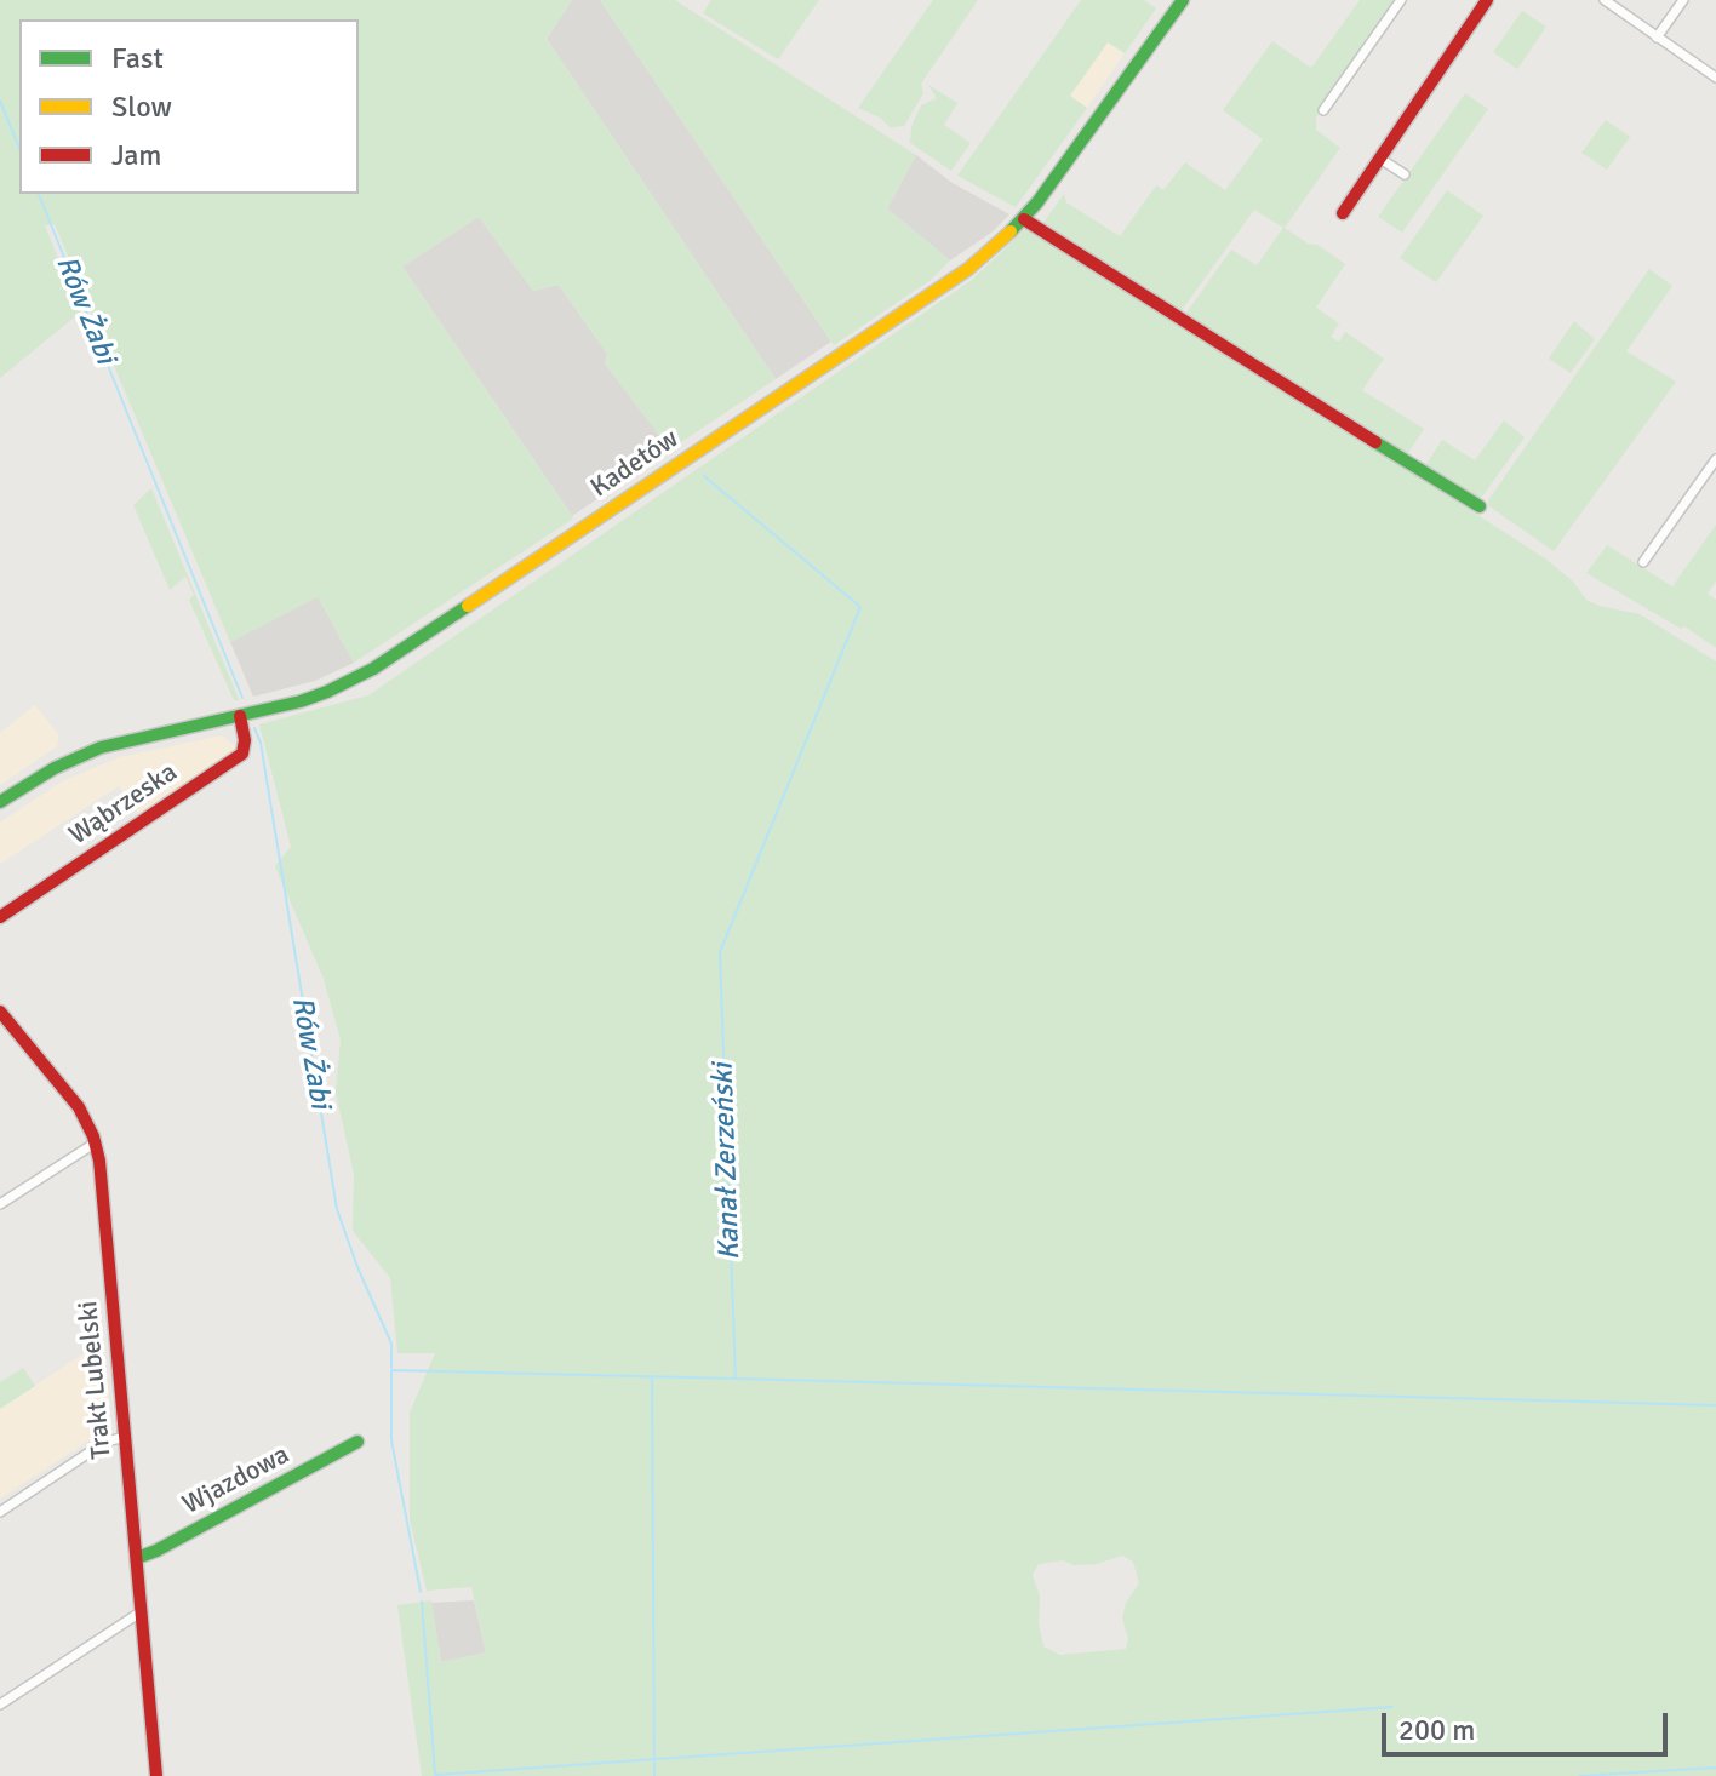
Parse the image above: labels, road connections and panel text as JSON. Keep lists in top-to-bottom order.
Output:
{
  "streets": {
    "street": [
      "Kadetów",
      "Wąbrzeska",
      "Trakt Lubelski",
      "Wjazdowa"
    ]
  },
  "crossings": [
    ["Kadetów", "Wąbrzeska"],
    ["Trakt Lubelski", "Wjazdowa"]
  ],
  "water": ["Rów Żabi", "Kanał Zerzeński"],
  "legend": ["Fast", "Slow", "Jam"],
  "scale_bar": "200 m"
}
